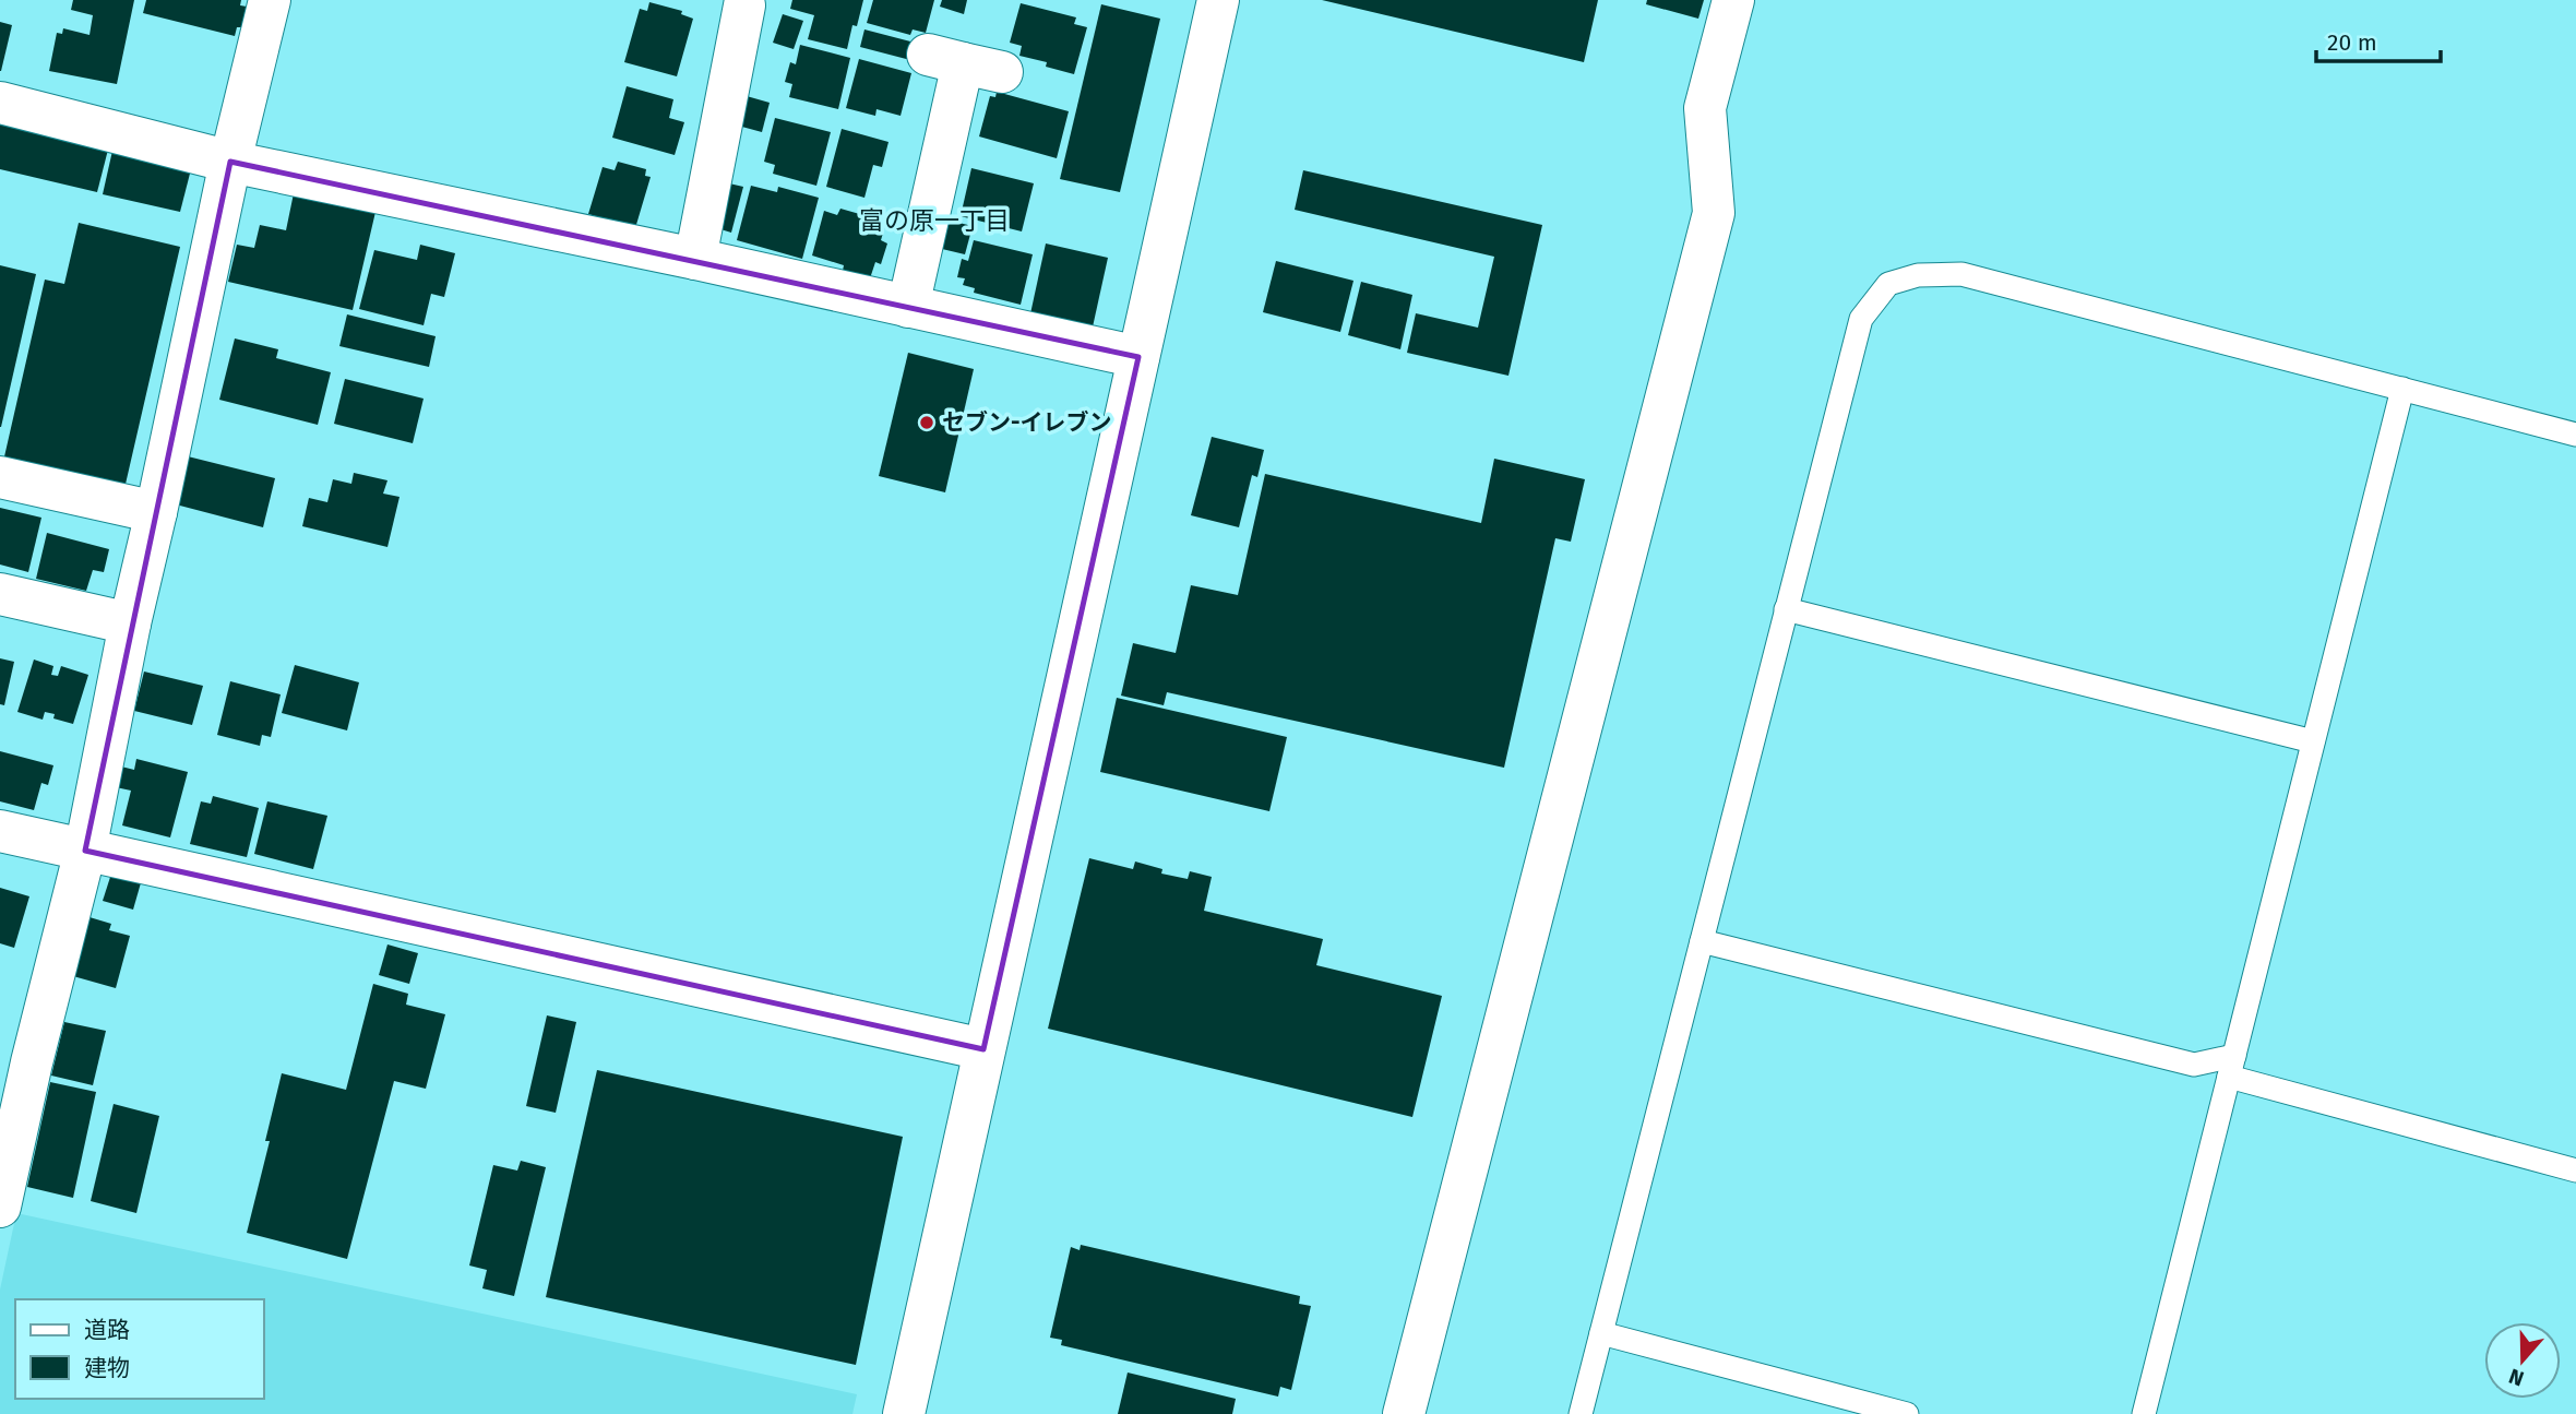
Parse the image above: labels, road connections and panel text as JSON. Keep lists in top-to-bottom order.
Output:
{
  "districts": ["富の原一丁目"],
  "places": ["セブン-イレブン"],
  "legend": ["道路", "建物"],
  "scale_bar": "20 m",
  "north": "bottom"
}
